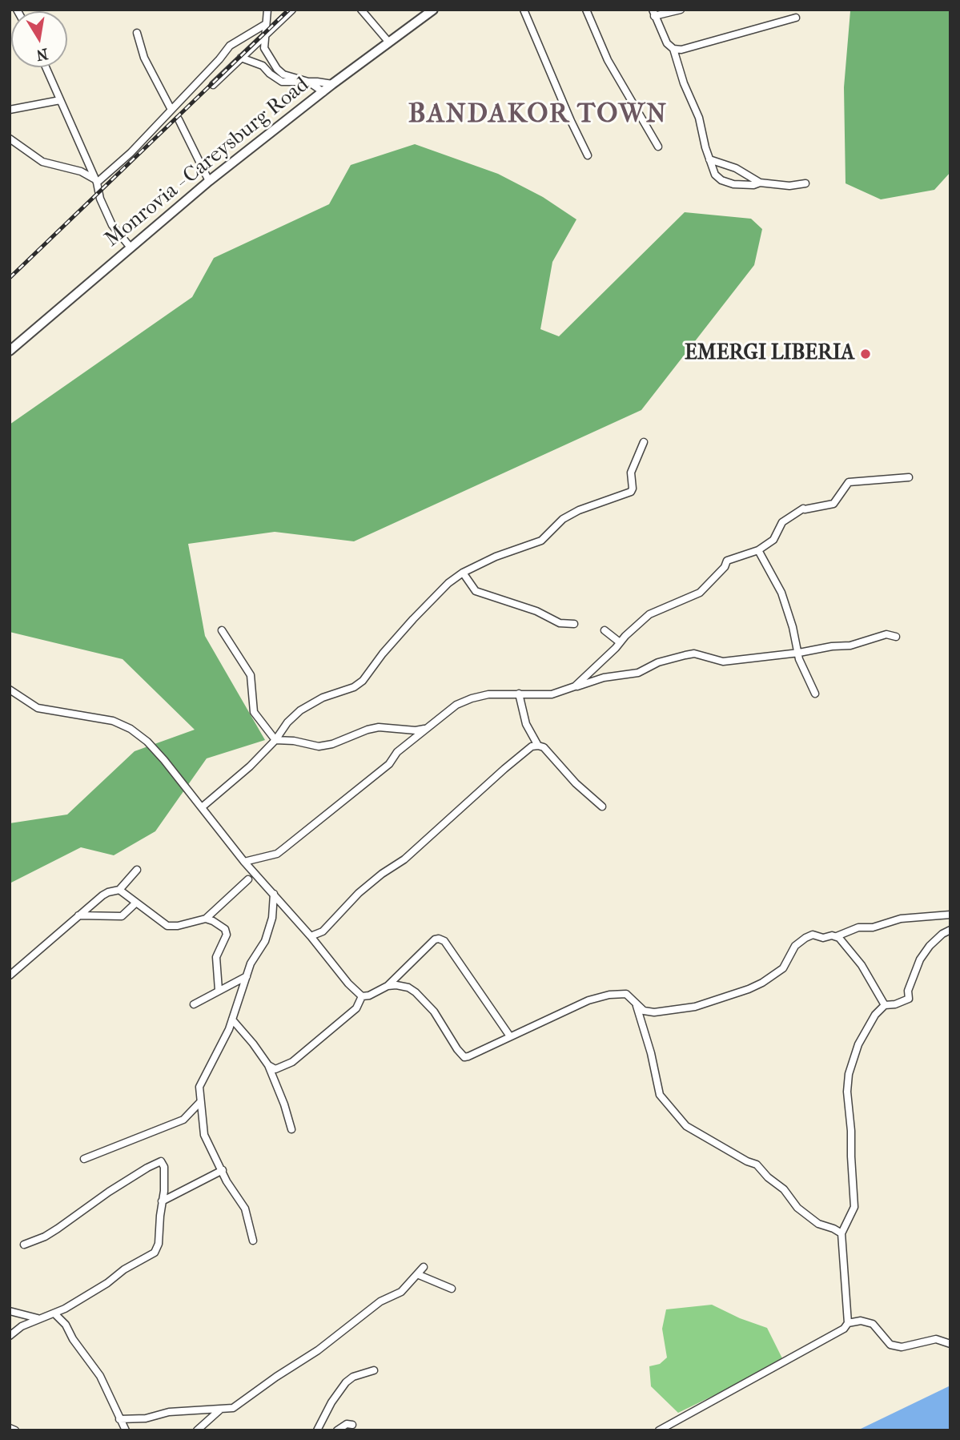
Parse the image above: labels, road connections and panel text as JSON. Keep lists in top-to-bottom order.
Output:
{
  "streets": {
    "main road": ["Monrovia - Careysburg Road"]
  },
  "districts": ["BANDAKOR TOWN"],
  "places": ["EMERGI LIBERIA"],
  "north": "bottom"
}
